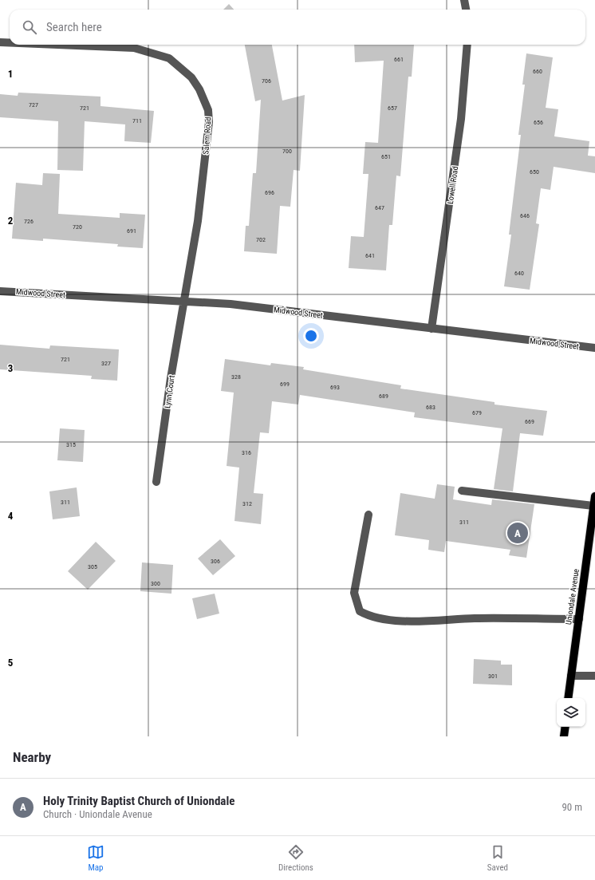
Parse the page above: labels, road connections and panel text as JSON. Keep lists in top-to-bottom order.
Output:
{
  "streets": {
    "main road": ["Uniondale Avenue"],
    "street": [
      "Salem Road",
      "Lowell Road",
      "Midwood Street",
      "Lynn Court"
    ]
  },
  "crossings": [
    ["Salem Road", "Midwood Street"],
    ["Salem Road", "Lynn Court"],
    ["Lowell Road", "Midwood Street"],
    ["Midwood Street", "Lynn Court"]
  ],
  "house_numbers": [
    "661",
    "660",
    "706",
    "727",
    "721",
    "657",
    "711",
    "656",
    "700",
    "651",
    "650",
    "696",
    "647",
    "646",
    "726",
    "720",
    "691",
    "702",
    "641",
    "640",
    "721",
    "327",
    "328",
    "699",
    "693",
    "689",
    "683",
    "679",
    "669",
    "315",
    "316",
    "311",
    "312",
    "311",
    "306",
    "305",
    "300",
    "301"
  ],
  "page": {
    "search": "Search here",
    "pins": "A",
    "heading": "Nearby",
    "list": [
      {
        "mark": "A",
        "name": "Holy Trinity Baptist Church of Uniondale",
        "note": "Church · Uniondale Avenue",
        "value": "90 m"
      }
    ],
    "nav": ["Map", "Directions", "Saved"]
  },
  "grid": {
    "rows": [
      "1",
      "2",
      "3",
      "4",
      "5"
    ]
  }
}
